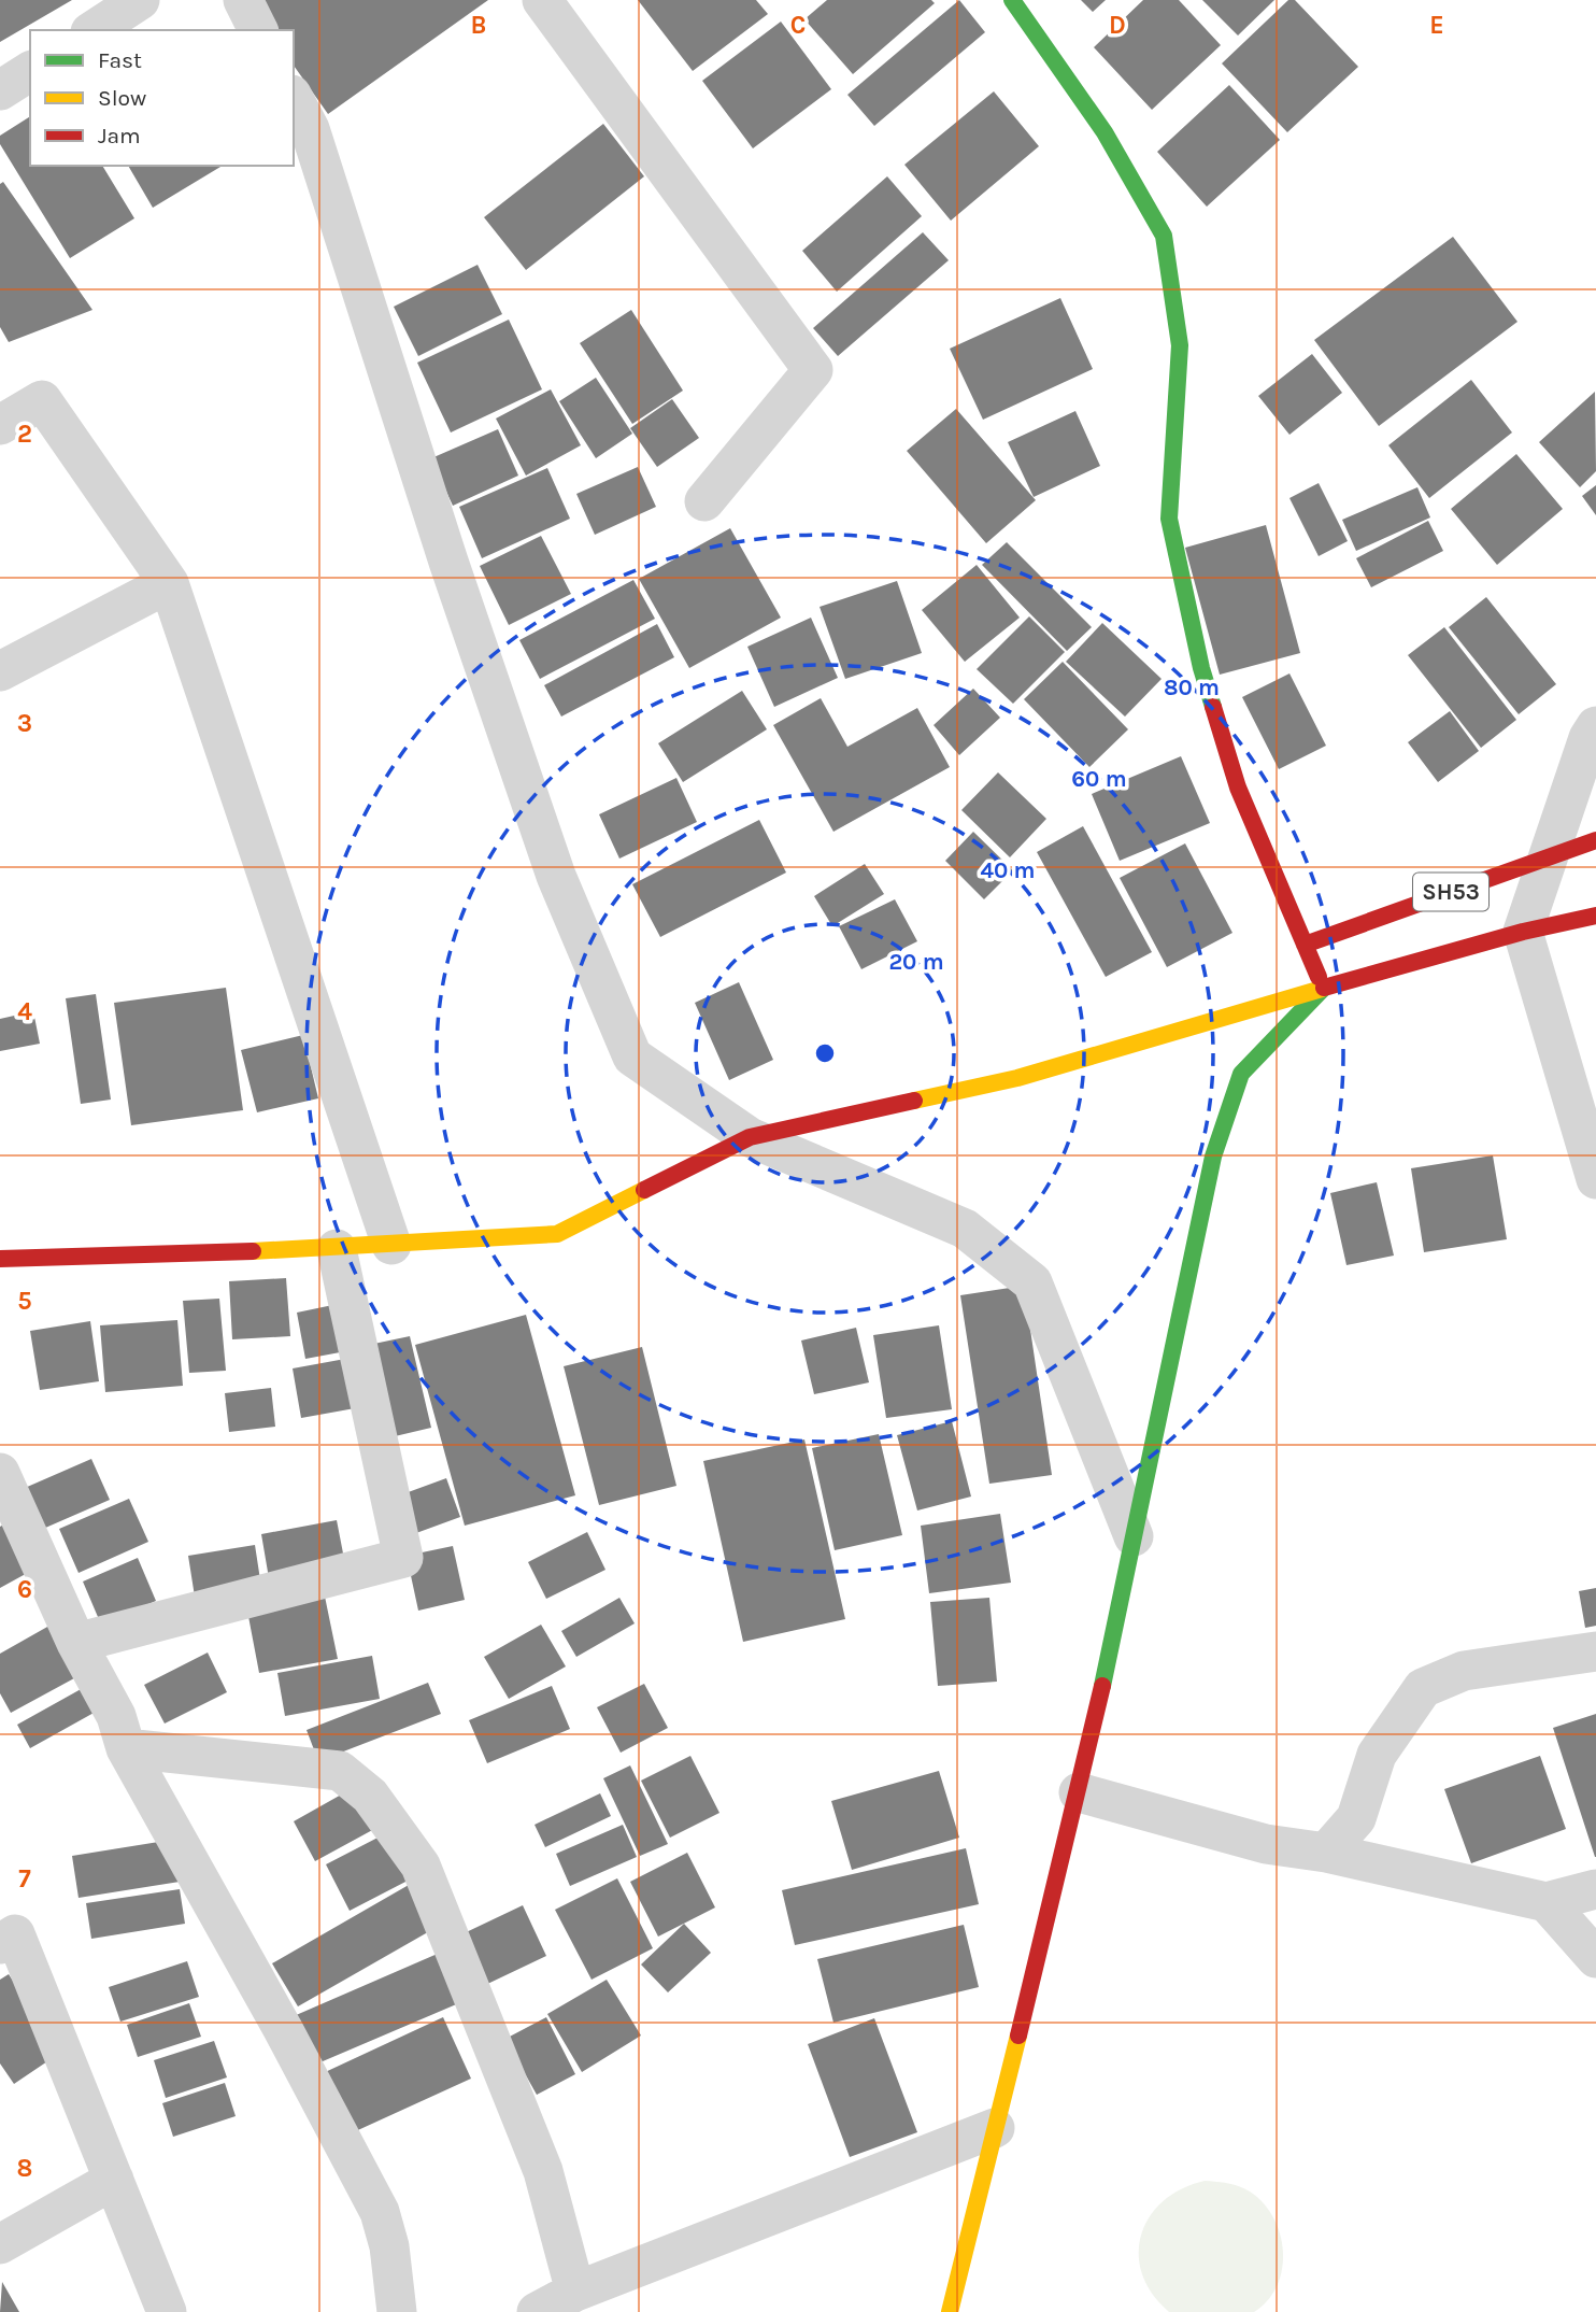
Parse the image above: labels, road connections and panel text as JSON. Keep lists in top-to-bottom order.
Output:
{
  "streets": {
    "street": ["SH53"]
  },
  "legend": ["Fast", "Slow", "Jam"],
  "grid": {
    "columns": [
      "B",
      "C",
      "D",
      "E"
    ],
    "rows": [
      "2",
      "3",
      "4",
      "5",
      "6",
      "7",
      "8"
    ]
  },
  "rings": [
    "80 m",
    "60 m",
    "40 m",
    "20 m"
  ]
}
